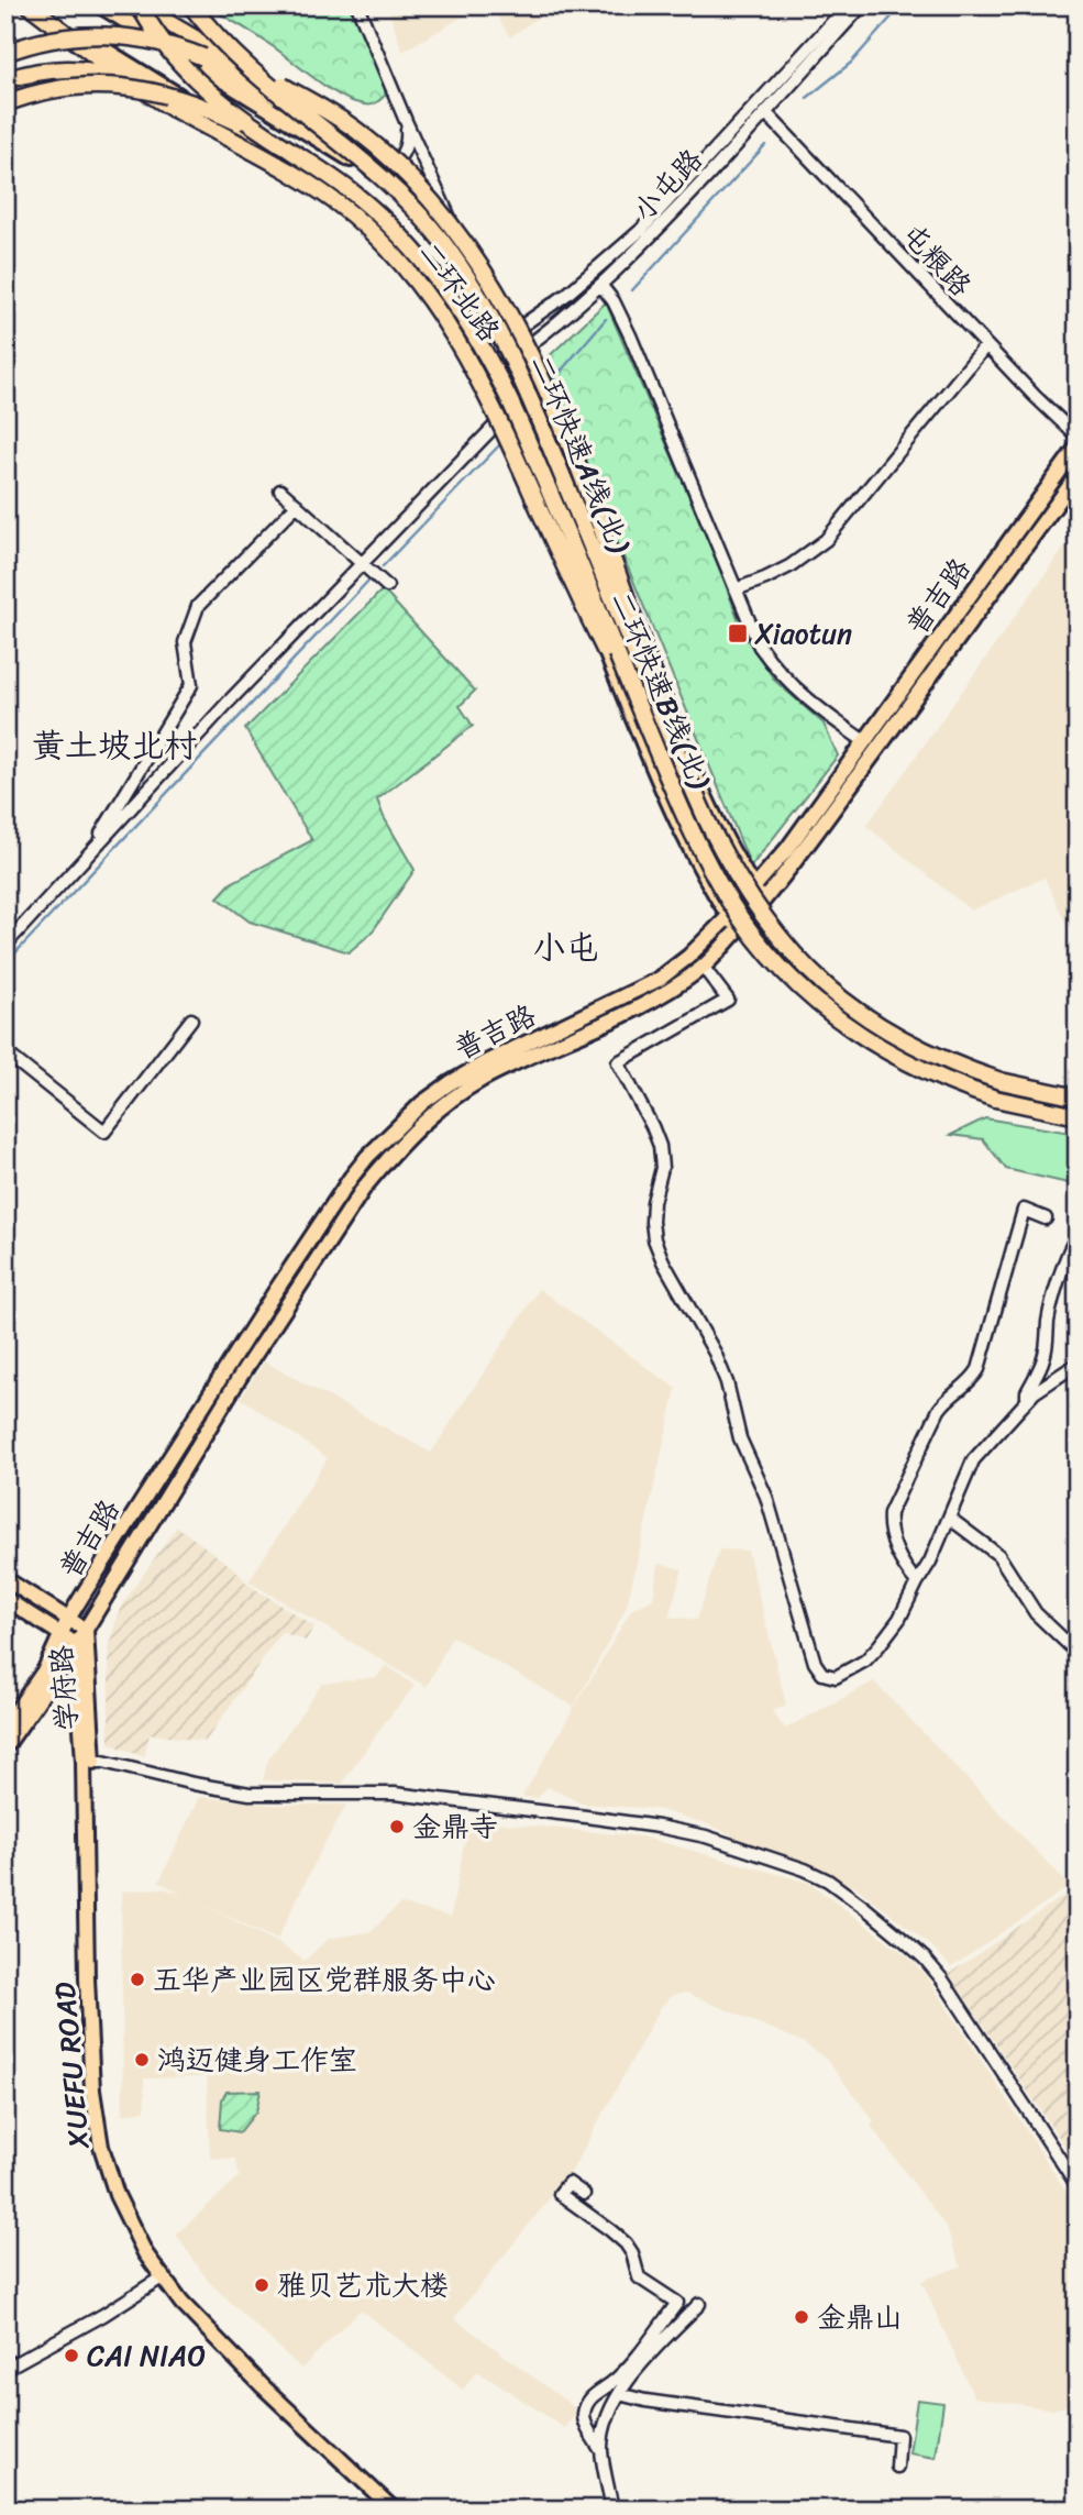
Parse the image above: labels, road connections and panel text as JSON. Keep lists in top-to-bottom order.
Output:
{
  "streets": {
    "highway": ["二环快速A线(北)", "二环快速B线(北)"],
    "main road": [
      "二环北路",
      "普吉路",
      "学府路",
      "XUEFU ROAD"
    ],
    "street": ["小屯路", "屯粮路"]
  },
  "crossings": [
    ["小屯路", "屯粮路"],
    ["小屯路", "二环北路"],
    ["二环北路", "普吉路"],
    ["普吉路", "学府路"],
    ["普吉路", "XUEFU ROAD"],
    ["学府路", "XUEFU ROAD"]
  ],
  "districts": ["黄土坡北村", "小屯"],
  "places": {
    "transit": ["Xiaotun"],
    "other": [
      "金鼎寺",
      "五华产业园区党群服务中心",
      "鸿迈健身工作室",
      "雅贝艺术大楼",
      "金鼎山",
      "CAI NIAO"
    ]
  }
}
